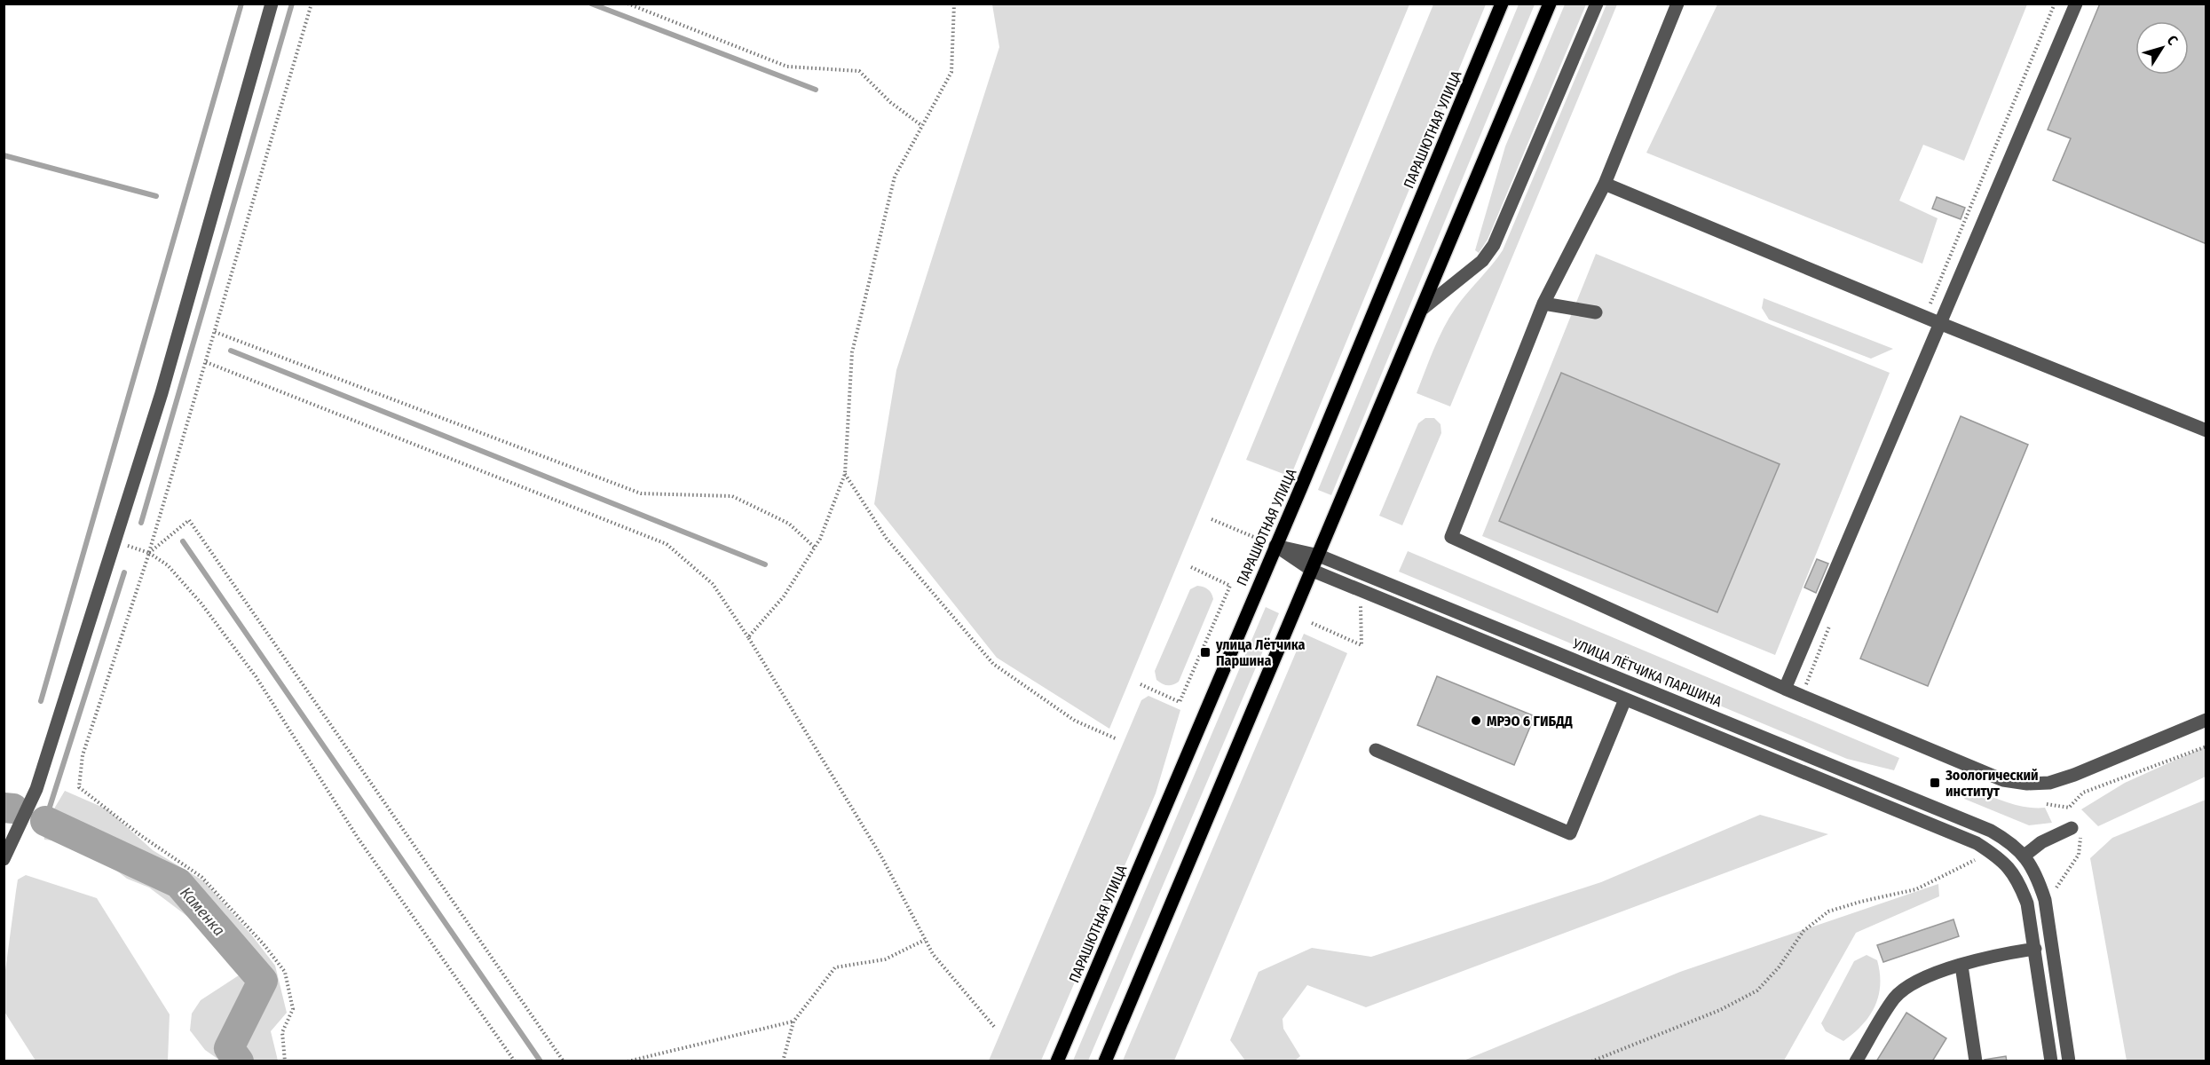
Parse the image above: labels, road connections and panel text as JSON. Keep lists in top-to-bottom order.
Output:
{
  "streets": {
    "main road": ["ПАРАШЮТНАЯ УЛИЦА"],
    "street": ["УЛИЦА ЛЁТЧИКА ПАРШИНА"]
  },
  "crossings": [
    ["ПАРАШЮТНАЯ УЛИЦА", "УЛИЦА ЛЁТЧИКА ПАРШИНА"]
  ],
  "water": ["Каменка"],
  "places": {
    "transit": ["улица Лётчика Паршина", "Зоологический институт"],
    "other": ["МРЭО 6 ГИБДД"]
  },
  "north": "top right"
}
